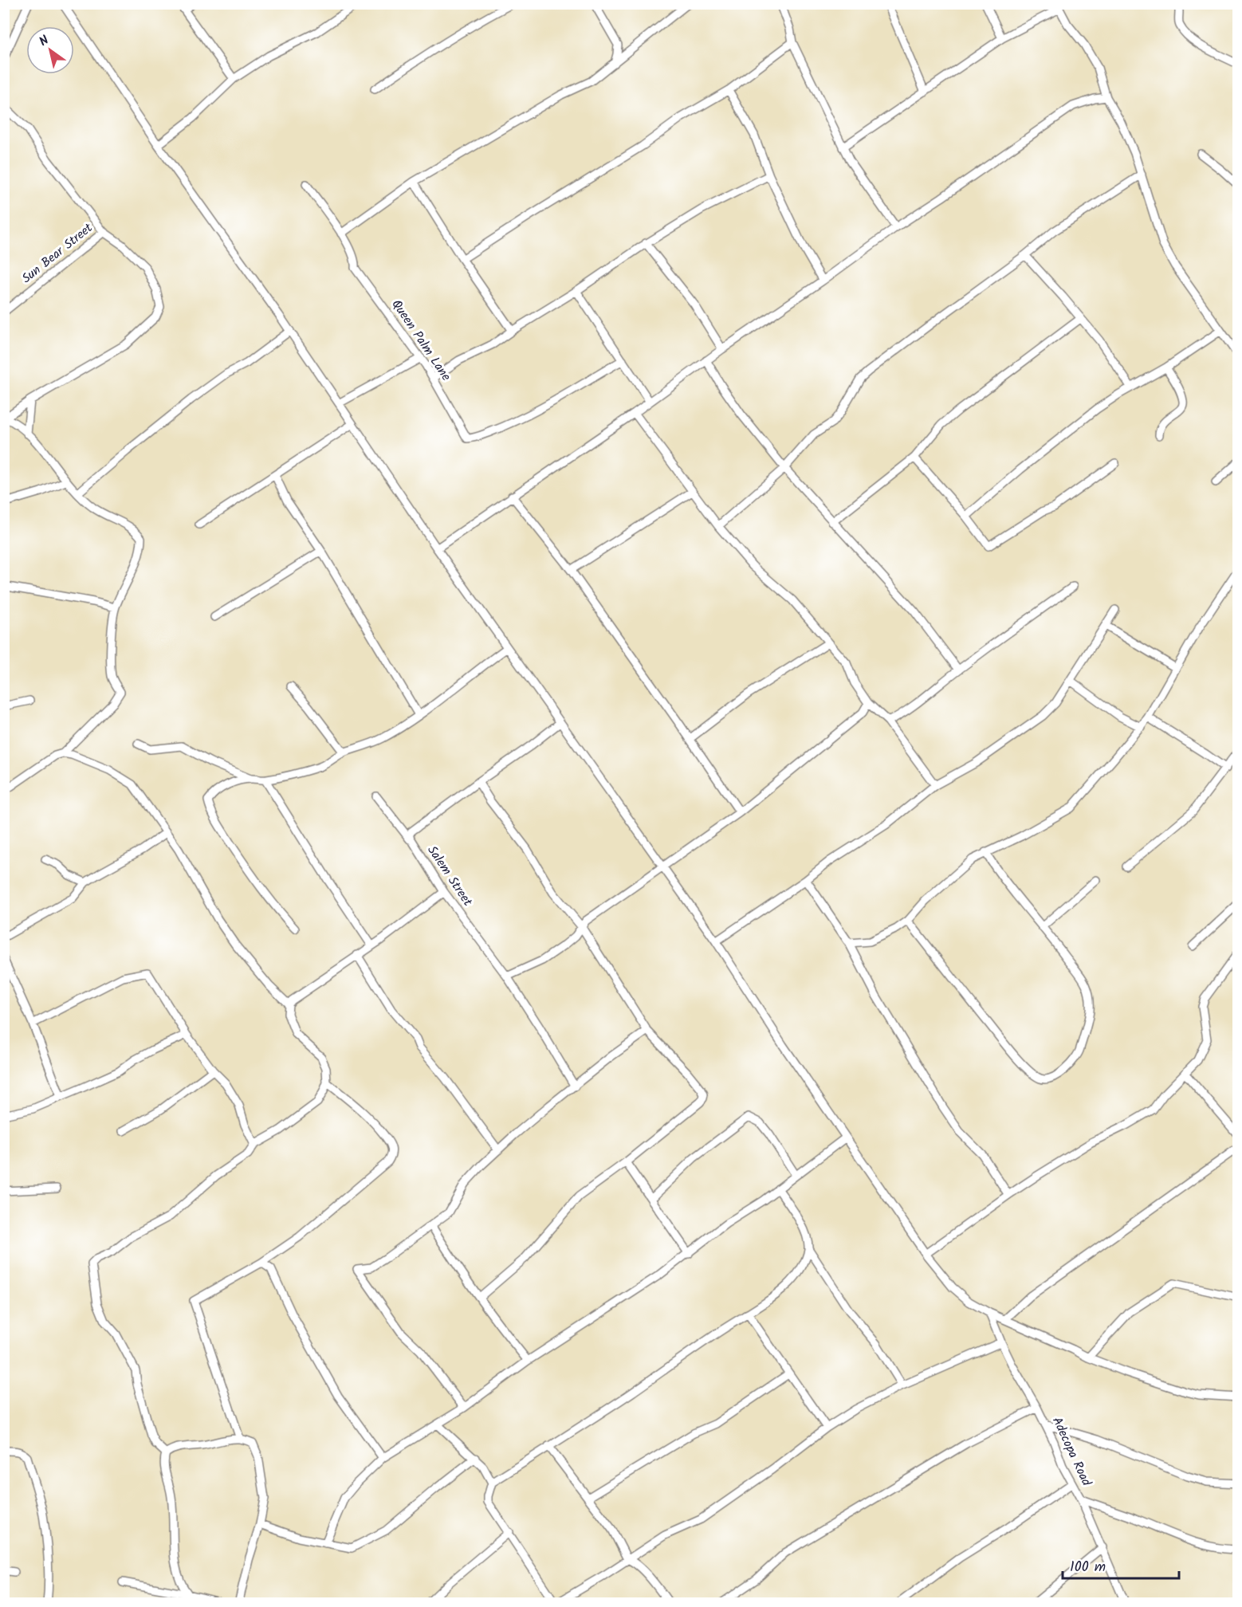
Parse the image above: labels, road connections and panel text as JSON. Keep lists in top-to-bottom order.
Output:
{
  "streets": {
    "street": [
      "Sun Bear Street",
      "Queen Palm Lane",
      "Salem Street",
      "Adecopa Road"
    ]
  },
  "scale_bar": "100 m",
  "north": "top left"
}
